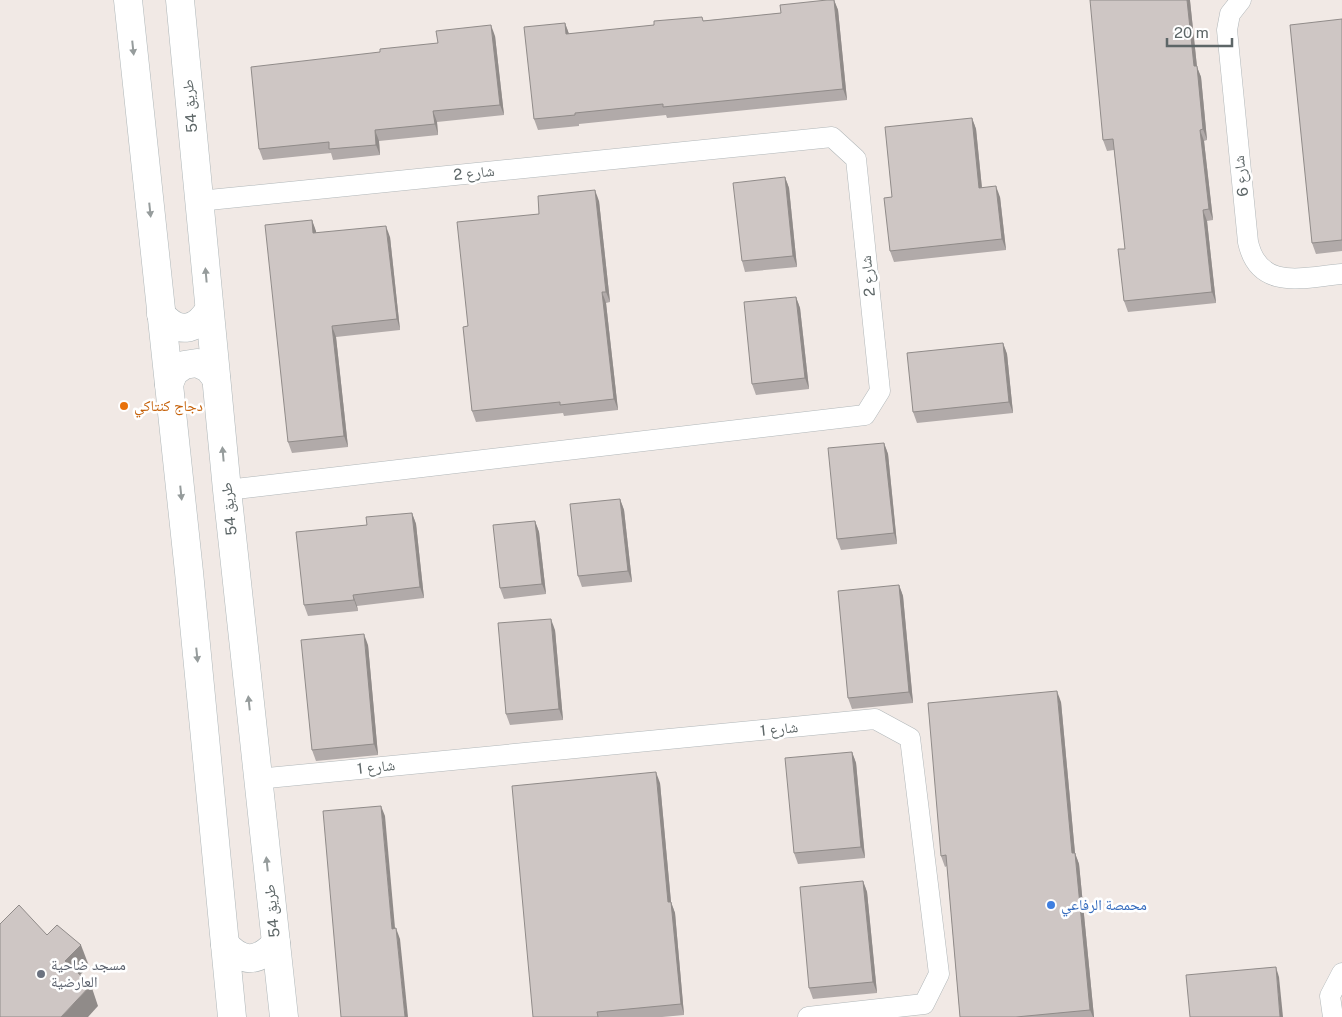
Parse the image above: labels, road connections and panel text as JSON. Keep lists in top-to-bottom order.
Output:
{
  "streets": {
    "street": [
      "طريق 54",
      "شارع 2",
      "شارع 6",
      "شارع 1"
    ]
  },
  "crossings": [
    ["طريق 54", "شارع 2"],
    ["طريق 54", "شارع 1"]
  ],
  "places": ["دجاج كنتاكي", "محمصة الرفاعي", "مسجد ضاحية العارضية"],
  "scale_bar": "20 m"
}
